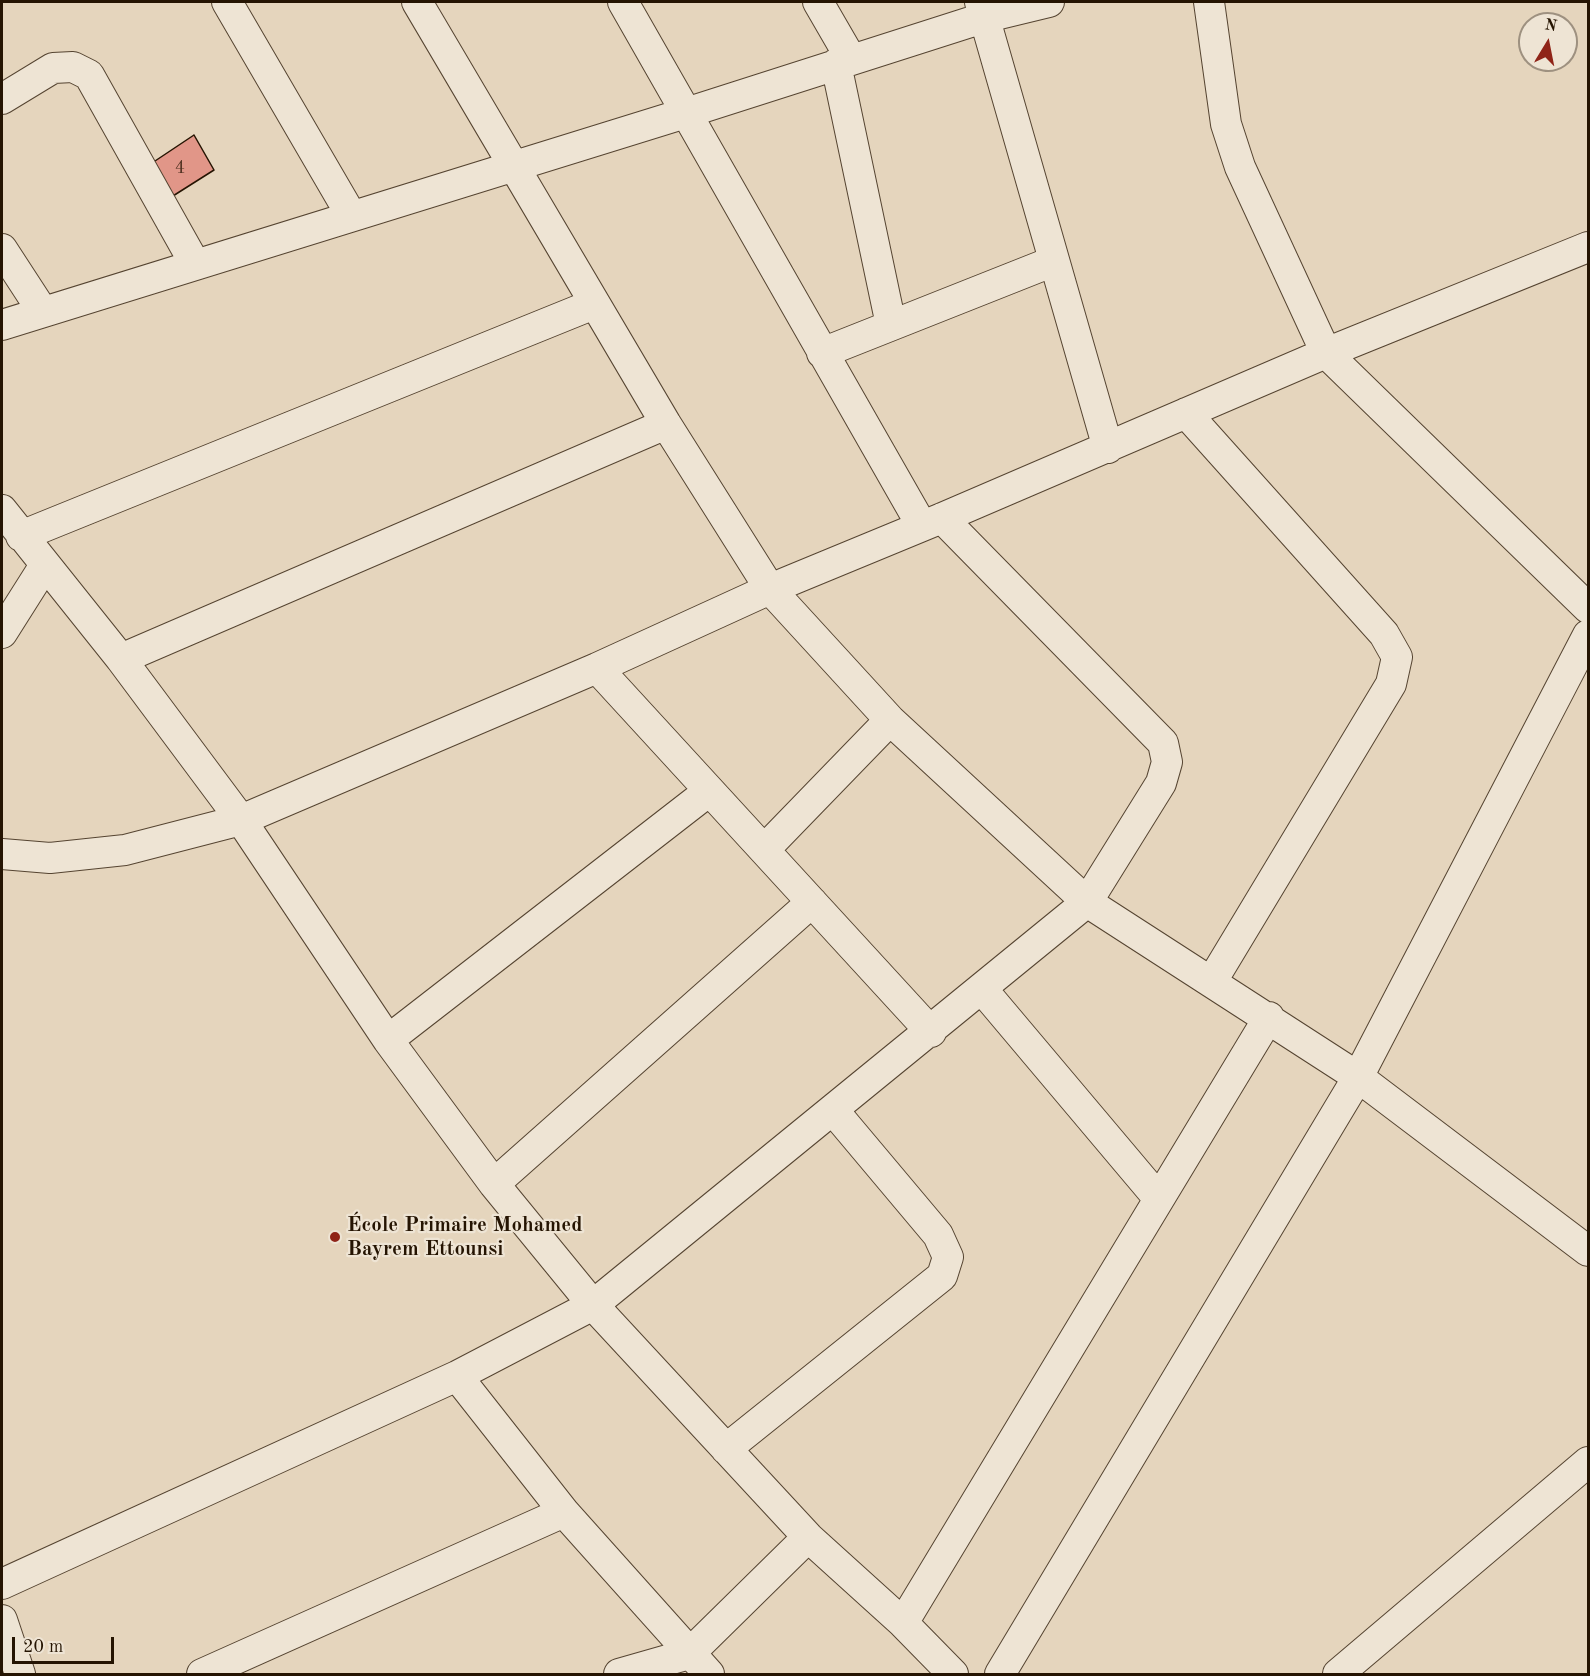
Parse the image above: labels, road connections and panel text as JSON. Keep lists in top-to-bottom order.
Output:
{
  "places": ["École Primaire Mohamed Bayrem Ettounsi"],
  "house_numbers": ["4"],
  "scale_bar": "20 m",
  "north": "top"
}
